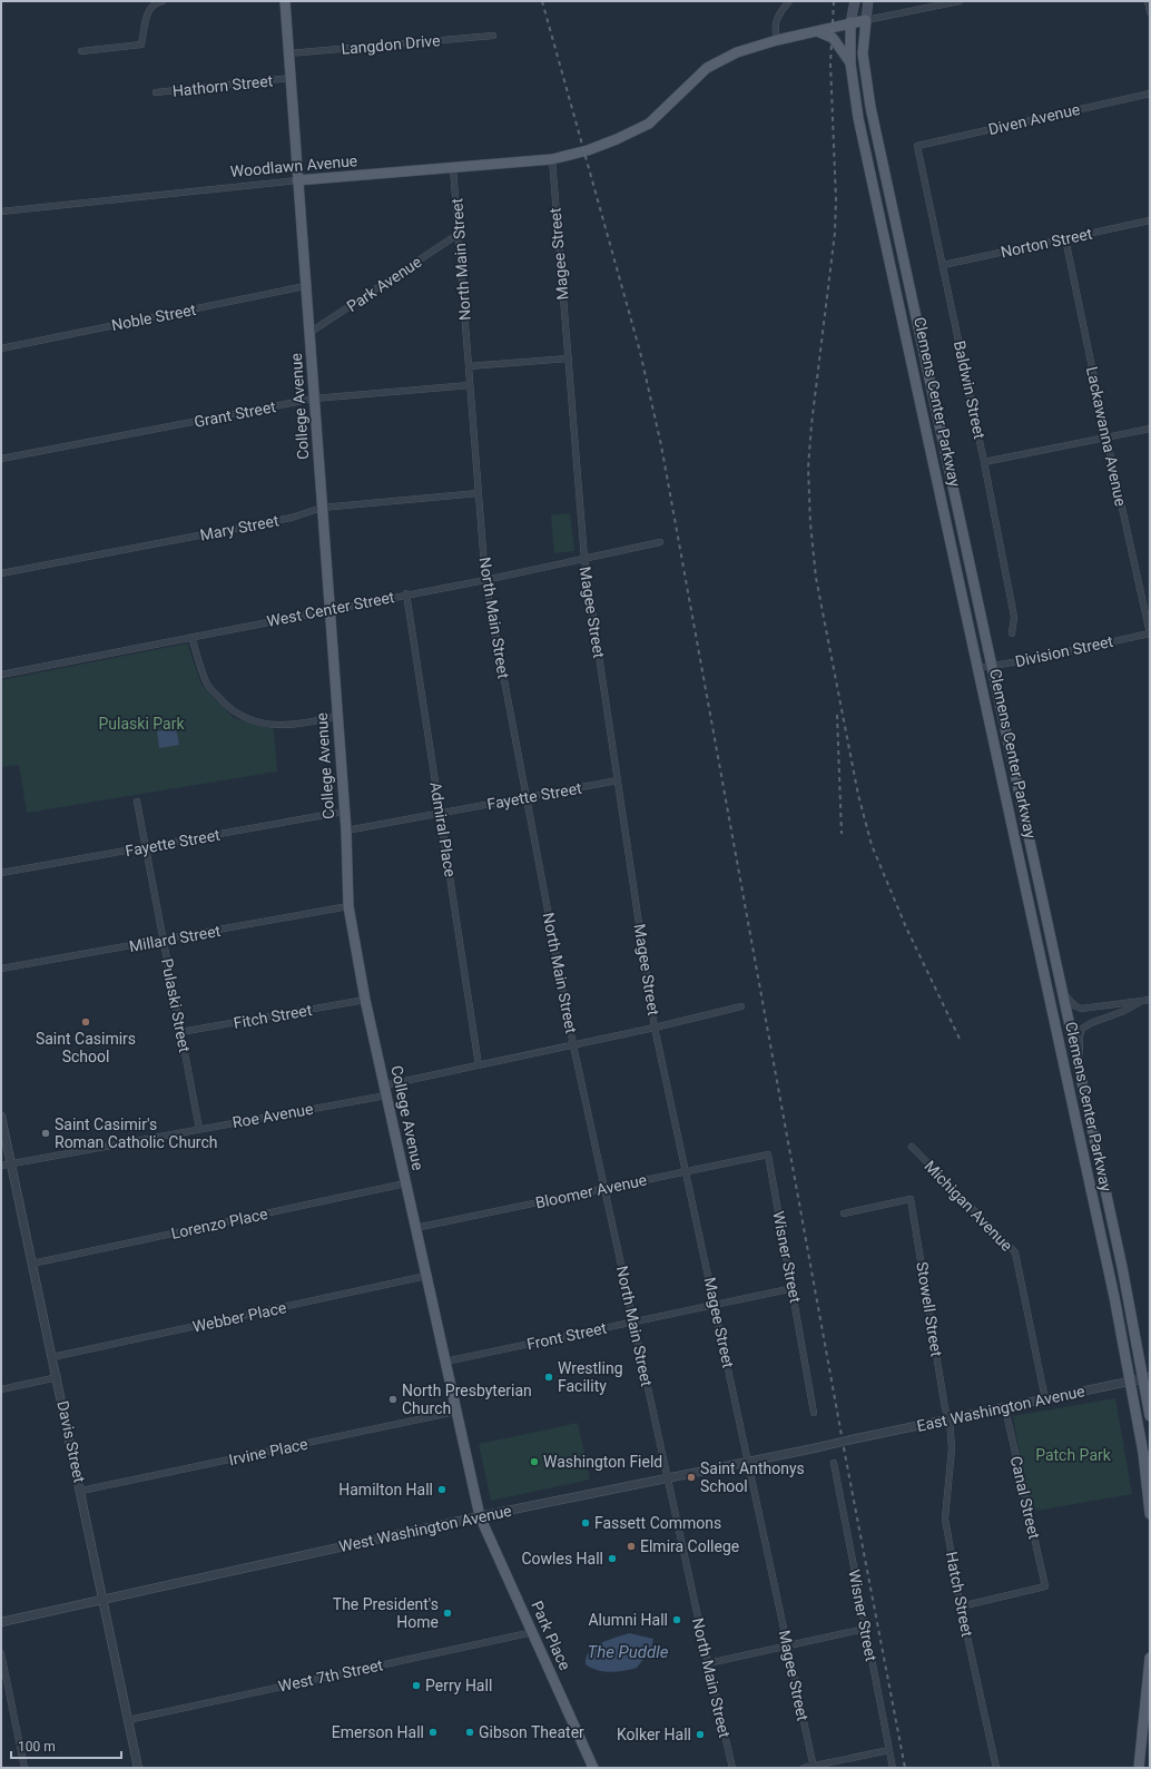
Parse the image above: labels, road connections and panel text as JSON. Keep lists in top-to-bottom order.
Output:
{
  "streets": {
    "main road": [
      "Woodlawn Avenue",
      "Clemens Center Parkway",
      "College Avenue",
      "Park Place"
    ],
    "street": [
      "Langdon Drive",
      "Hathorn Street",
      "Diven Avenue",
      "Norton Street",
      "Magee Street",
      "North Main Street",
      "Park Avenue",
      "Noble Street",
      "Baldwin Street",
      "Grant Street",
      "Lackawanna Avenue",
      "Mary Street",
      "West Center Street",
      "Division Street",
      "Fayette Street",
      "Admiral Place",
      "Millard Street",
      "Pulaski Street",
      "Fitch Street",
      "Roe Avenue",
      "Bloomer Avenue",
      "Michigan Avenue",
      "Lorenzo Place",
      "Wisner Street",
      "Stowell Street",
      "Webber Place",
      "Front Street",
      "East Washington Avenue",
      "Davis Street",
      "Irvine Place",
      "Canal Street",
      "West Washington Avenue",
      "Hatch Street",
      "West 7th Street"
    ]
  },
  "crossings": [
    ["Langdon Drive", "College Avenue"],
    ["Hathorn Street", "College Avenue"],
    ["Diven Avenue", "Baldwin Street"],
    ["Woodlawn Avenue", "Magee Street"],
    ["Woodlawn Avenue", "North Main Street"],
    ["Woodlawn Avenue", "Clemens Center Parkway"],
    ["Woodlawn Avenue", "College Avenue"],
    ["Norton Street", "Baldwin Street"],
    ["Norton Street", "Lackawanna Avenue"],
    ["Magee Street", "West Center Street"],
    ["Magee Street", "Fayette Street"],
    ["Magee Street", "Roe Avenue"],
    ["Magee Street", "Bloomer Avenue"],
    ["Magee Street", "Front Street"],
    ["Magee Street", "West Washington Avenue"],
    ["North Main Street", "Park Avenue"],
    ["North Main Street", "Grant Street"],
    ["North Main Street", "Mary Street"],
    ["North Main Street", "West Center Street"],
    ["North Main Street", "Fayette Street"],
    ["North Main Street", "Roe Avenue"],
    ["North Main Street", "Bloomer Avenue"],
    ["North Main Street", "Front Street"],
    ["North Main Street", "West Washington Avenue"],
    ["Park Avenue", "College Avenue"],
    ["Noble Street", "College Avenue"],
    ["Clemens Center Parkway", "Division Street"],
    ["Clemens Center Parkway", "East Washington Avenue"],
    ["College Avenue", "Grant Street"],
    ["College Avenue", "Mary Street"],
    ["College Avenue", "West Center Street"],
    ["College Avenue", "Fayette Street"],
    ["College Avenue", "Millard Street"],
    ["College Avenue", "Fitch Street"],
    ["College Avenue", "Roe Avenue"],
    ["College Avenue", "Bloomer Avenue"],
    ["College Avenue", "Lorenzo Place"],
    ["College Avenue", "Webber Place"],
    ["College Avenue", "Front Street"],
    ["College Avenue", "Irvine Place"],
    ["College Avenue", "West Washington Avenue"],
    ["College Avenue", "Park Place"],
    ["Lackawanna Avenue", "Division Street"],
    ["West Center Street", "Admiral Place"],
    ["Fayette Street", "Admiral Place"],
    ["Fayette Street", "Pulaski Street"],
    ["Admiral Place", "Roe Avenue"],
    ["Millard Street", "Pulaski Street"],
    ["Pulaski Street", "Fitch Street"],
    ["Pulaski Street", "Roe Avenue"],
    ["Roe Avenue", "Davis Street"],
    ["Bloomer Avenue", "Wisner Street"],
    ["Michigan Avenue", "East Washington Avenue"],
    ["Lorenzo Place", "Davis Street"],
    ["Wisner Street", "Front Street"],
    ["Stowell Street", "East Washington Avenue"],
    ["Stowell Street", "Hatch Street"],
    ["Webber Place", "Davis Street"],
    ["East Washington Avenue", "Canal Street"],
    ["East Washington Avenue", "West Washington Avenue"],
    ["East Washington Avenue", "Hatch Street"],
    ["Davis Street", "Irvine Place"],
    ["Davis Street", "West Washington Avenue"],
    ["Davis Street", "West 7th Street"],
    ["Canal Street", "Hatch Street"],
    ["West Washington Avenue", "Park Place"],
    ["Park Place", "West 7th Street"]
  ],
  "water": ["The Puddle"],
  "parks": ["Pulaski Park", "Patch Park"],
  "places": [
    "Saint Casimirs School",
    "Saint Casimir's Roman Catholic Church",
    "Wrestling Facility",
    "North Presbyterian Church",
    "Washington Field",
    "Saint Anthonys School",
    "Hamilton Hall",
    "Fassett Commons",
    "Elmira College",
    "Cowles Hall",
    "The President's Home",
    "Alumni Hall",
    "Perry Hall",
    "Emerson Hall",
    "Gibson Theater",
    "Kolker Hall"
  ],
  "scale_bar": "100 m"
}
